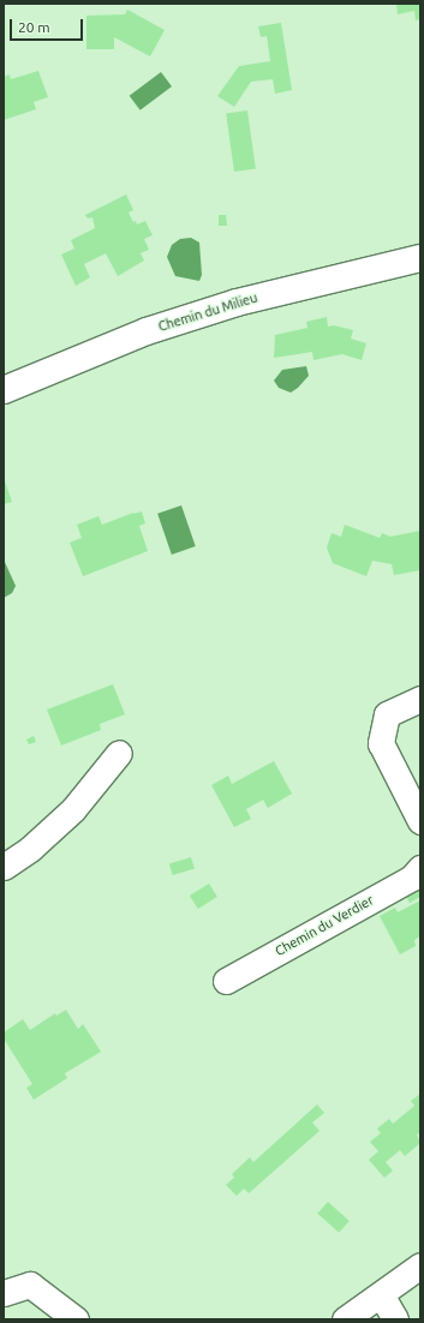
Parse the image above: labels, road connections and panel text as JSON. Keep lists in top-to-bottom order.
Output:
{
  "streets": {
    "street": ["Chemin du Milieu", "Chemin du Verdier"]
  },
  "scale_bar": "20 m"
}
